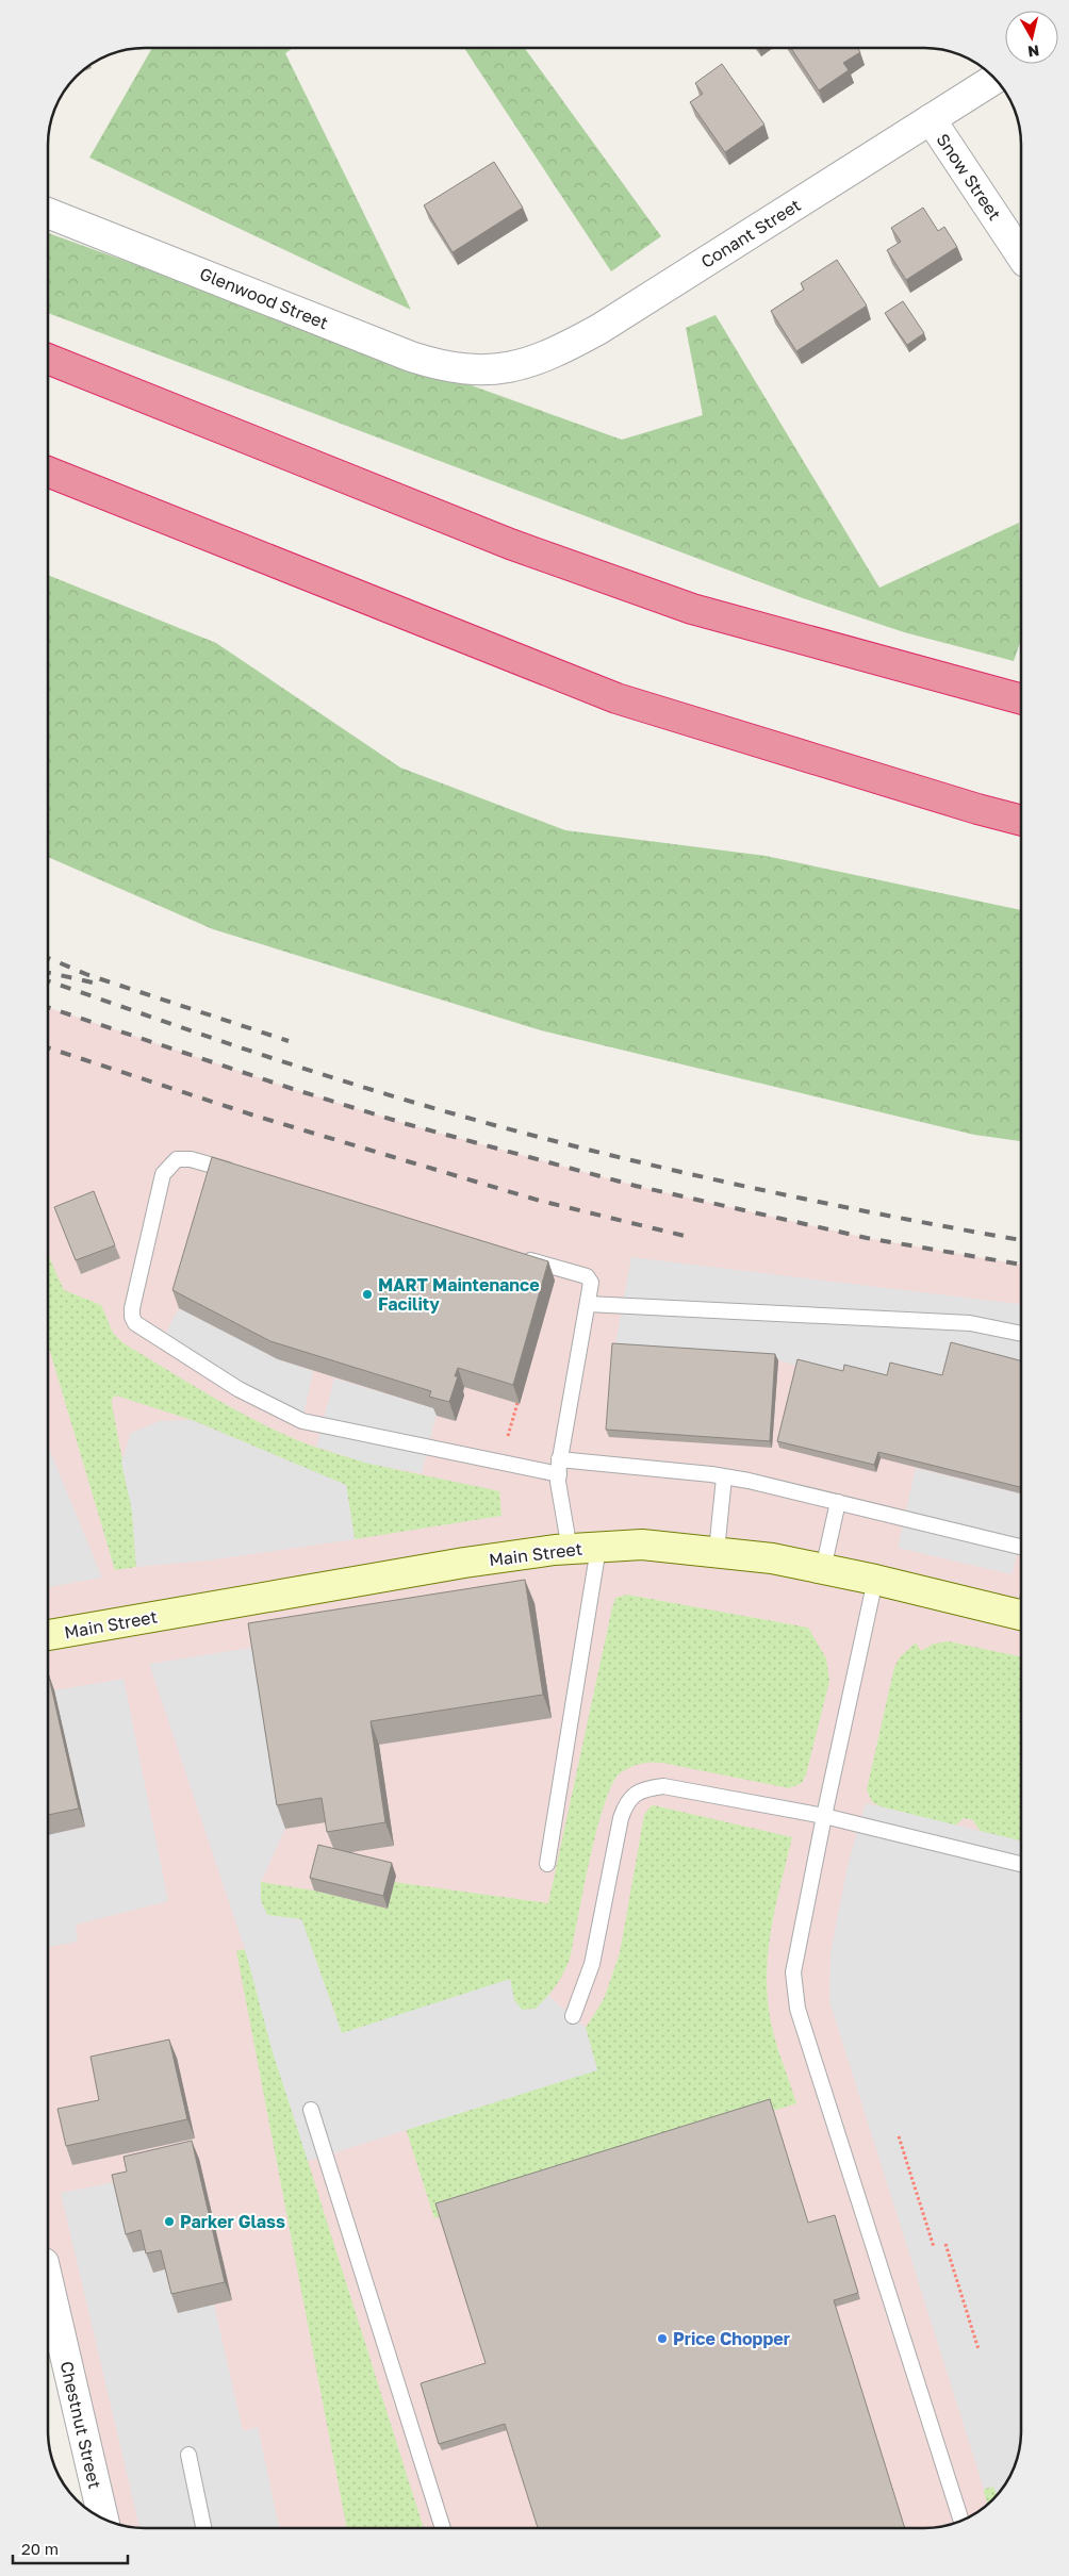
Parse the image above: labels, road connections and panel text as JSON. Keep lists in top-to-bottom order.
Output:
{
  "streets": {
    "main road": ["Main Street"],
    "street": [
      "Snow Street",
      "Conant Street",
      "Glenwood Street",
      "Chestnut Street"
    ]
  },
  "crossings": [
    ["Snow Street", "Conant Street"],
    ["Conant Street", "Glenwood Street"]
  ],
  "places": ["MART Maintenance Facility", "Parker Glass", "Price Chopper"],
  "scale_bar": "20 m",
  "north": "bottom"
}
